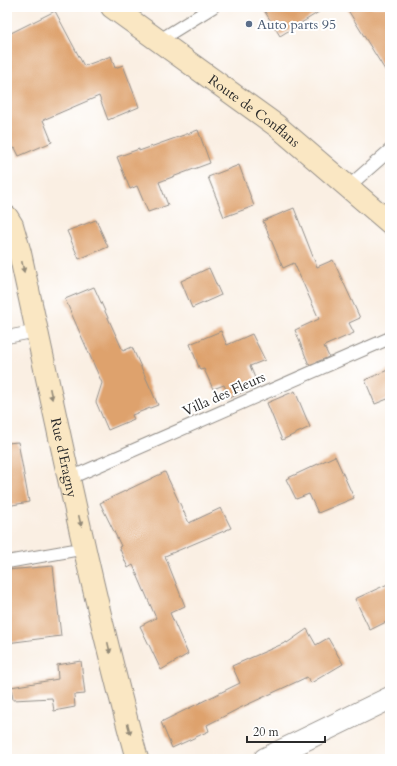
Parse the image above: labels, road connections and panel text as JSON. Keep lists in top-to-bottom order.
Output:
{
  "streets": {
    "main road": ["Route de Conflans", "Rue d'Eragny"],
    "lane": ["Villa des Fleurs"]
  },
  "crossings": [
    ["Villa des Fleurs", "Rue d'Eragny"]
  ],
  "one_way": ["Rue d'Eragny"],
  "places": ["Auto parts 95"],
  "scale_bar": "20 m"
}
